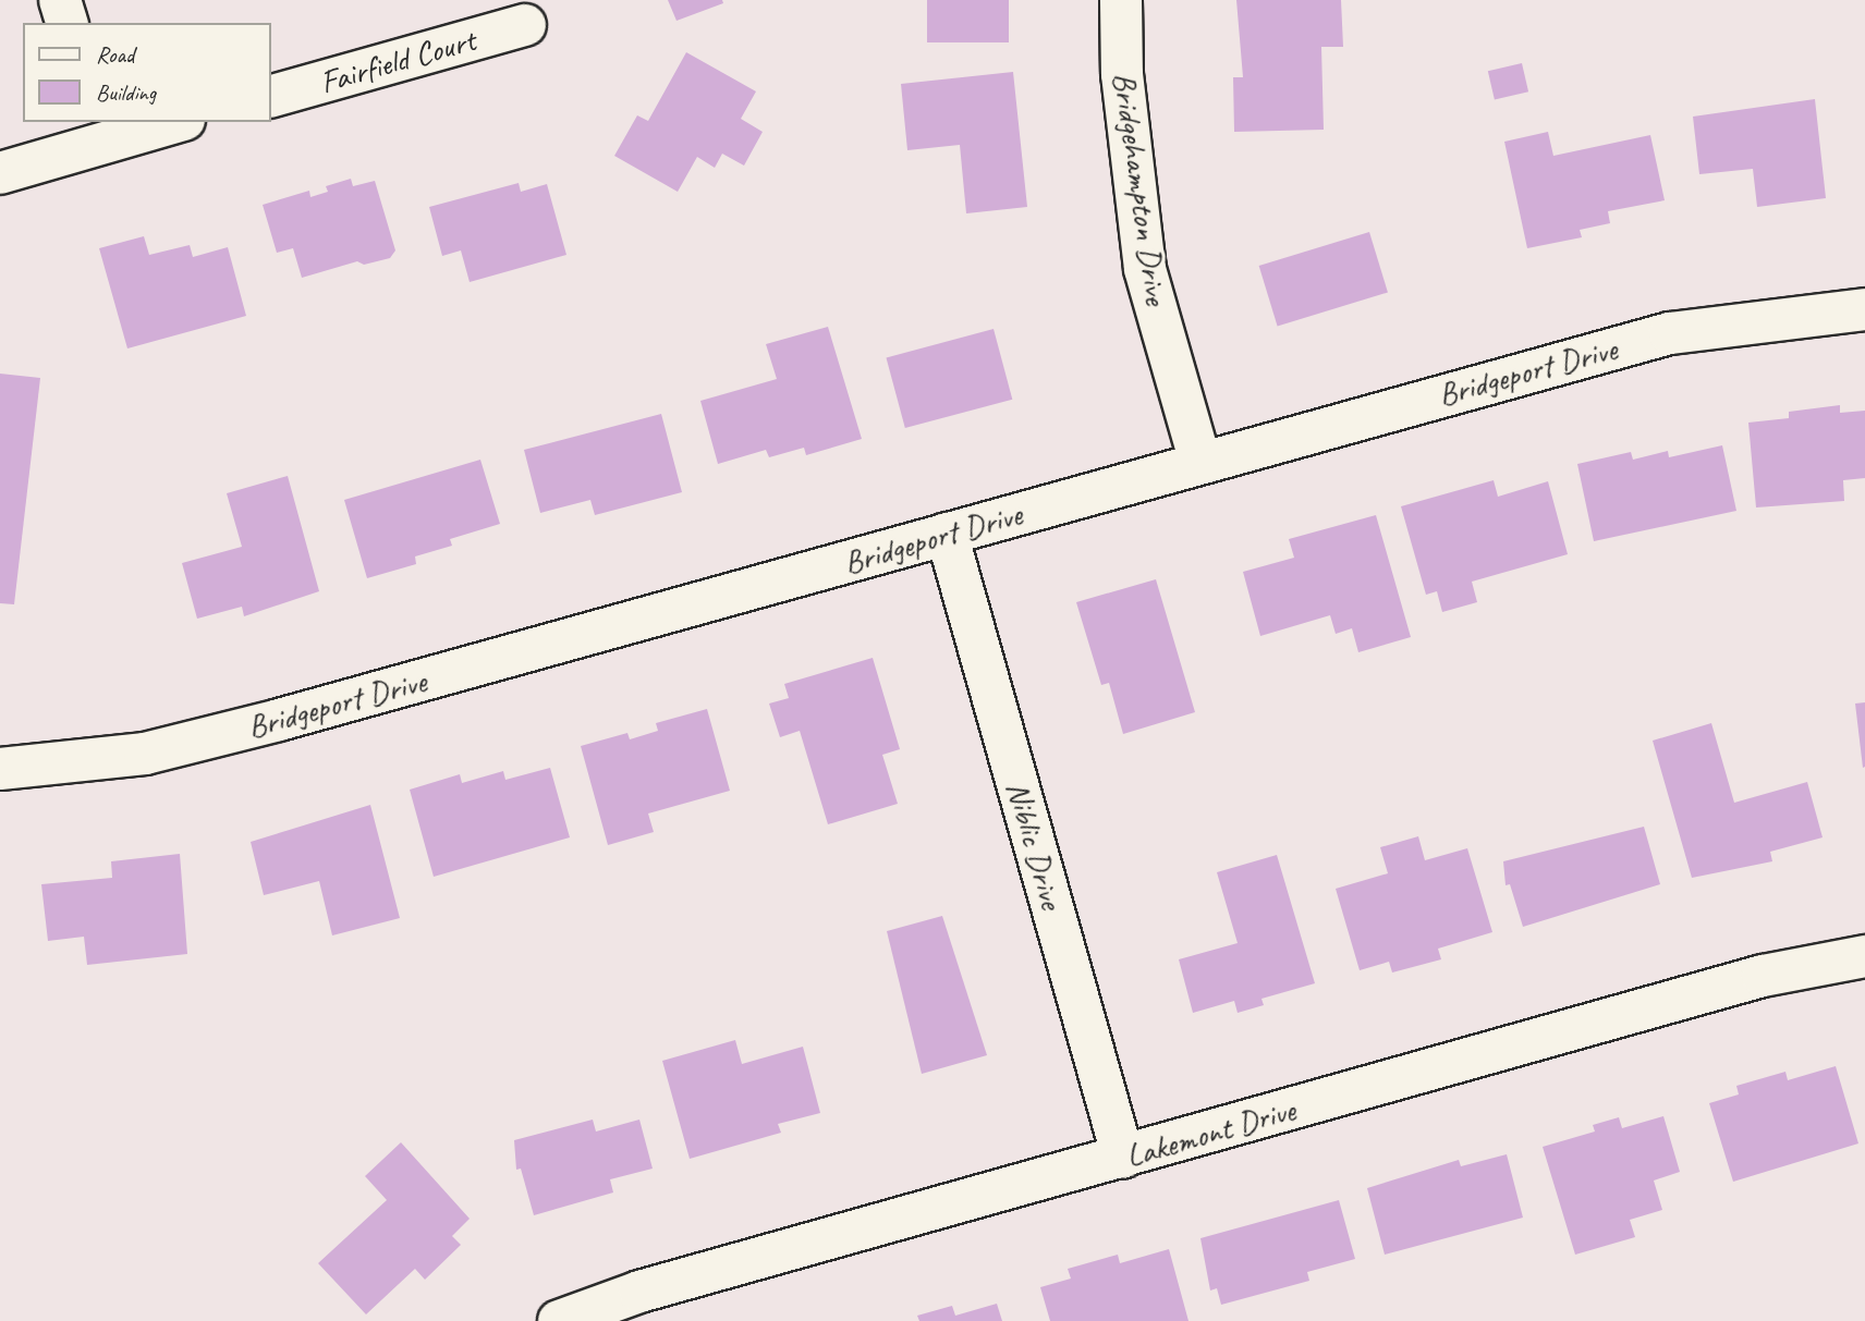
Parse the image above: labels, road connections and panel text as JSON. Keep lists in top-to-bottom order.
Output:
{
  "streets": {
    "street": [
      "Fairfield Court",
      "Bridgehampton Drive",
      "Bridgeport Drive",
      "Niblic Drive",
      "Lakemont Drive"
    ]
  },
  "crossings": [
    ["Bridgehampton Drive", "Bridgeport Drive"],
    ["Bridgeport Drive", "Niblic Drive"],
    ["Niblic Drive", "Lakemont Drive"]
  ],
  "legend": ["Road", "Building"]
}
